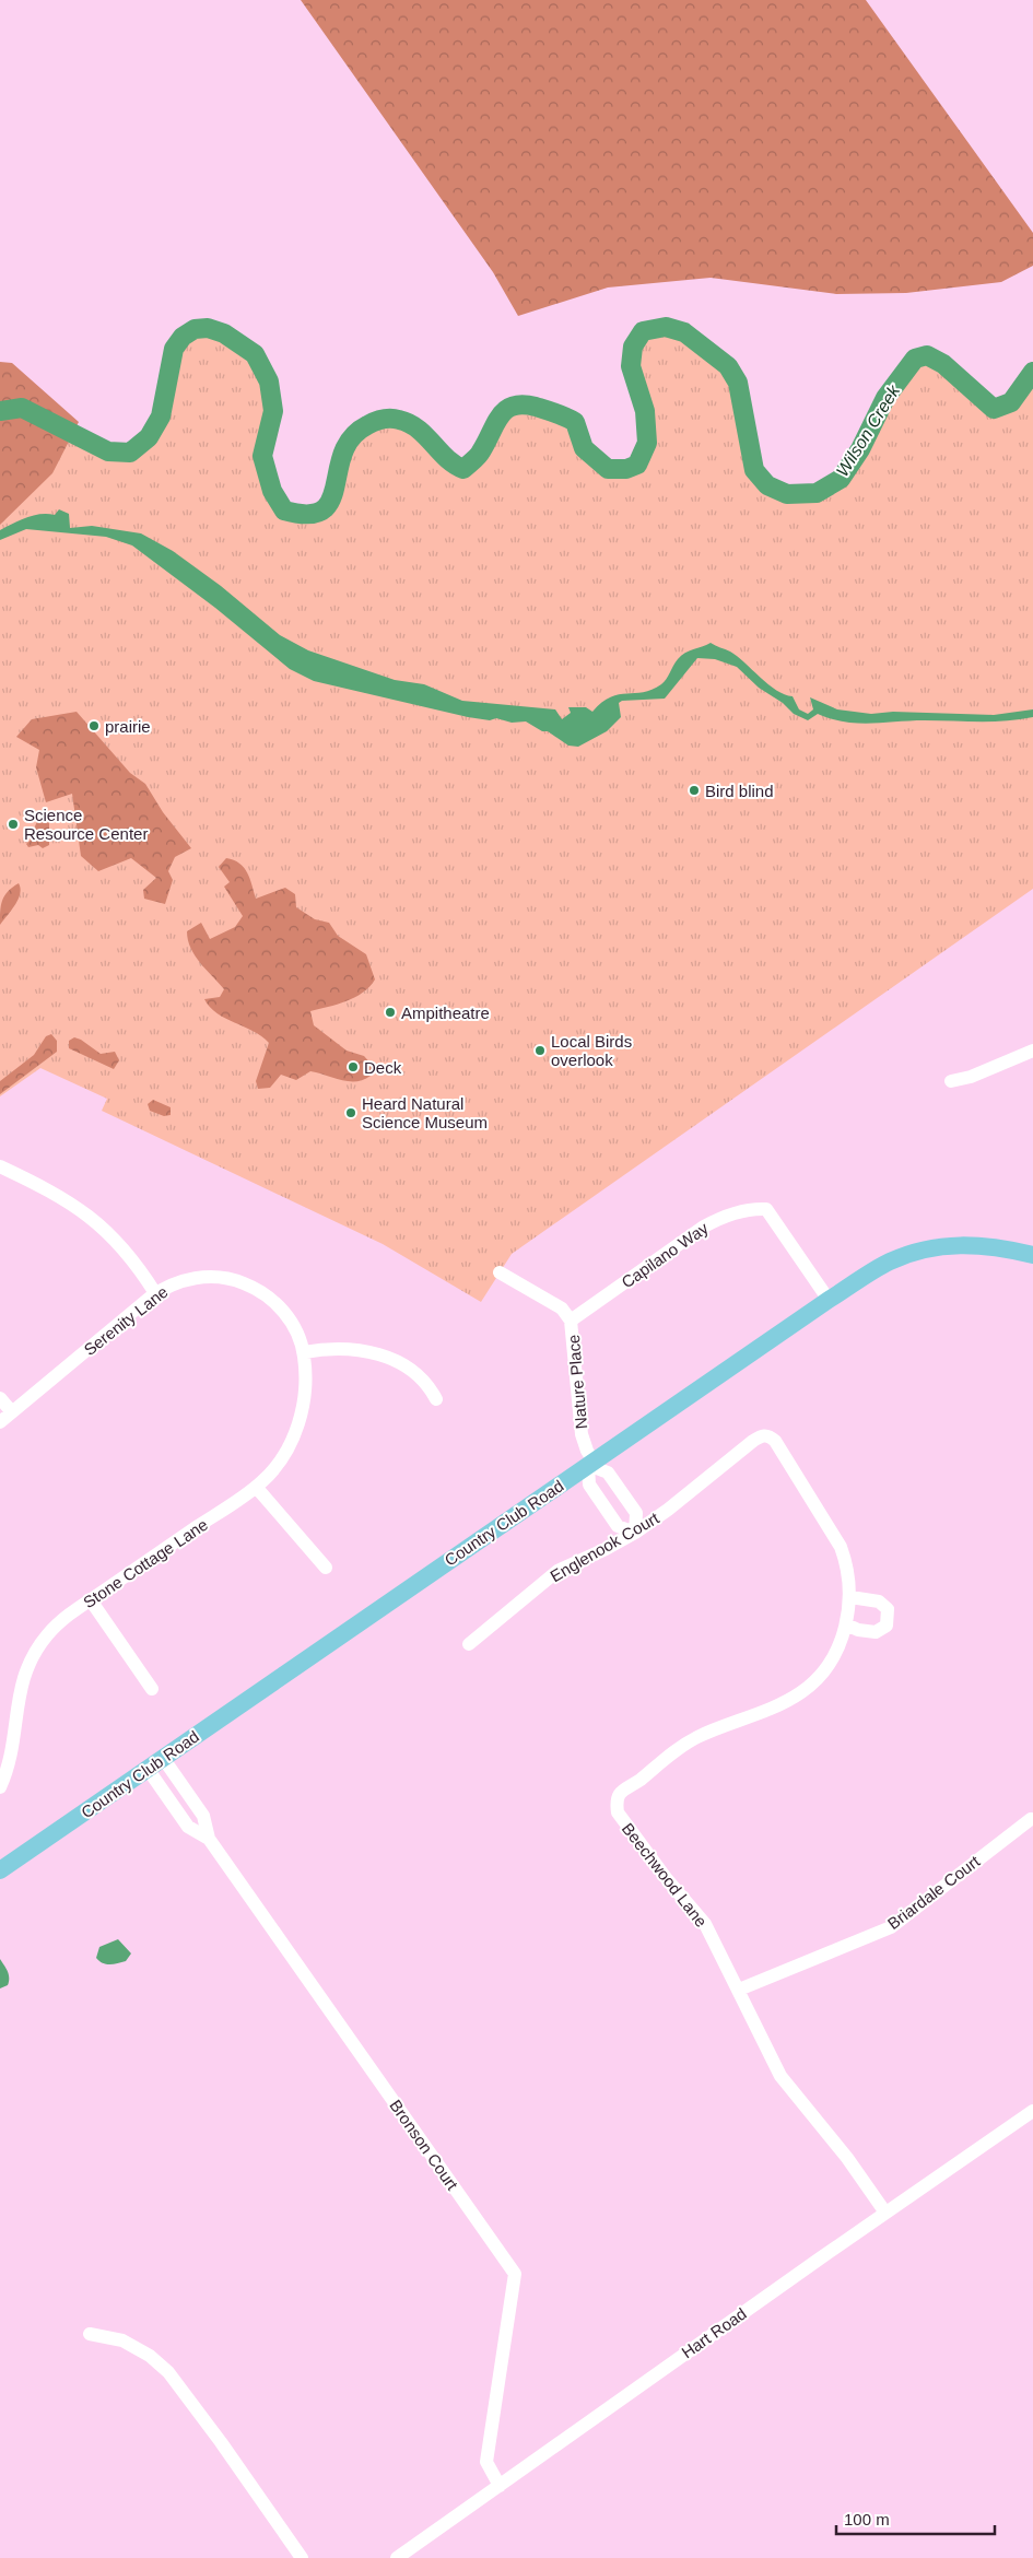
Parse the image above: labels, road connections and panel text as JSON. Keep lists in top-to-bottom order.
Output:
{
  "streets": {
    "main road": ["Country Club Road"],
    "street": [
      "Capilano Way",
      "Serenity Lane",
      "Nature Place",
      "Englenook Court",
      "Stone Cottage Lane",
      "Beechwood Lane",
      "Briardale Court",
      "Bronson Court",
      "Hart Road"
    ]
  },
  "crossings": [
    ["Capilano Way", "Nature Place"],
    ["Capilano Way", "Country Club Road"],
    ["Serenity Lane", "Stone Cottage Lane"],
    ["Nature Place", "Country Club Road"],
    ["Nature Place", "Englenook Court"],
    ["Country Club Road", "Bronson Court"],
    ["Englenook Court", "Beechwood Lane"],
    ["Beechwood Lane", "Briardale Court"],
    ["Beechwood Lane", "Hart Road"],
    ["Bronson Court", "Hart Road"]
  ],
  "water": ["Wilson Creek"],
  "places": [
    "prairie",
    "Bird blind",
    "Science Resource Center",
    "Ampitheatre",
    "Local Birds overlook",
    "Deck",
    "Heard Natural Science Museum"
  ],
  "scale_bar": "100 m"
}
